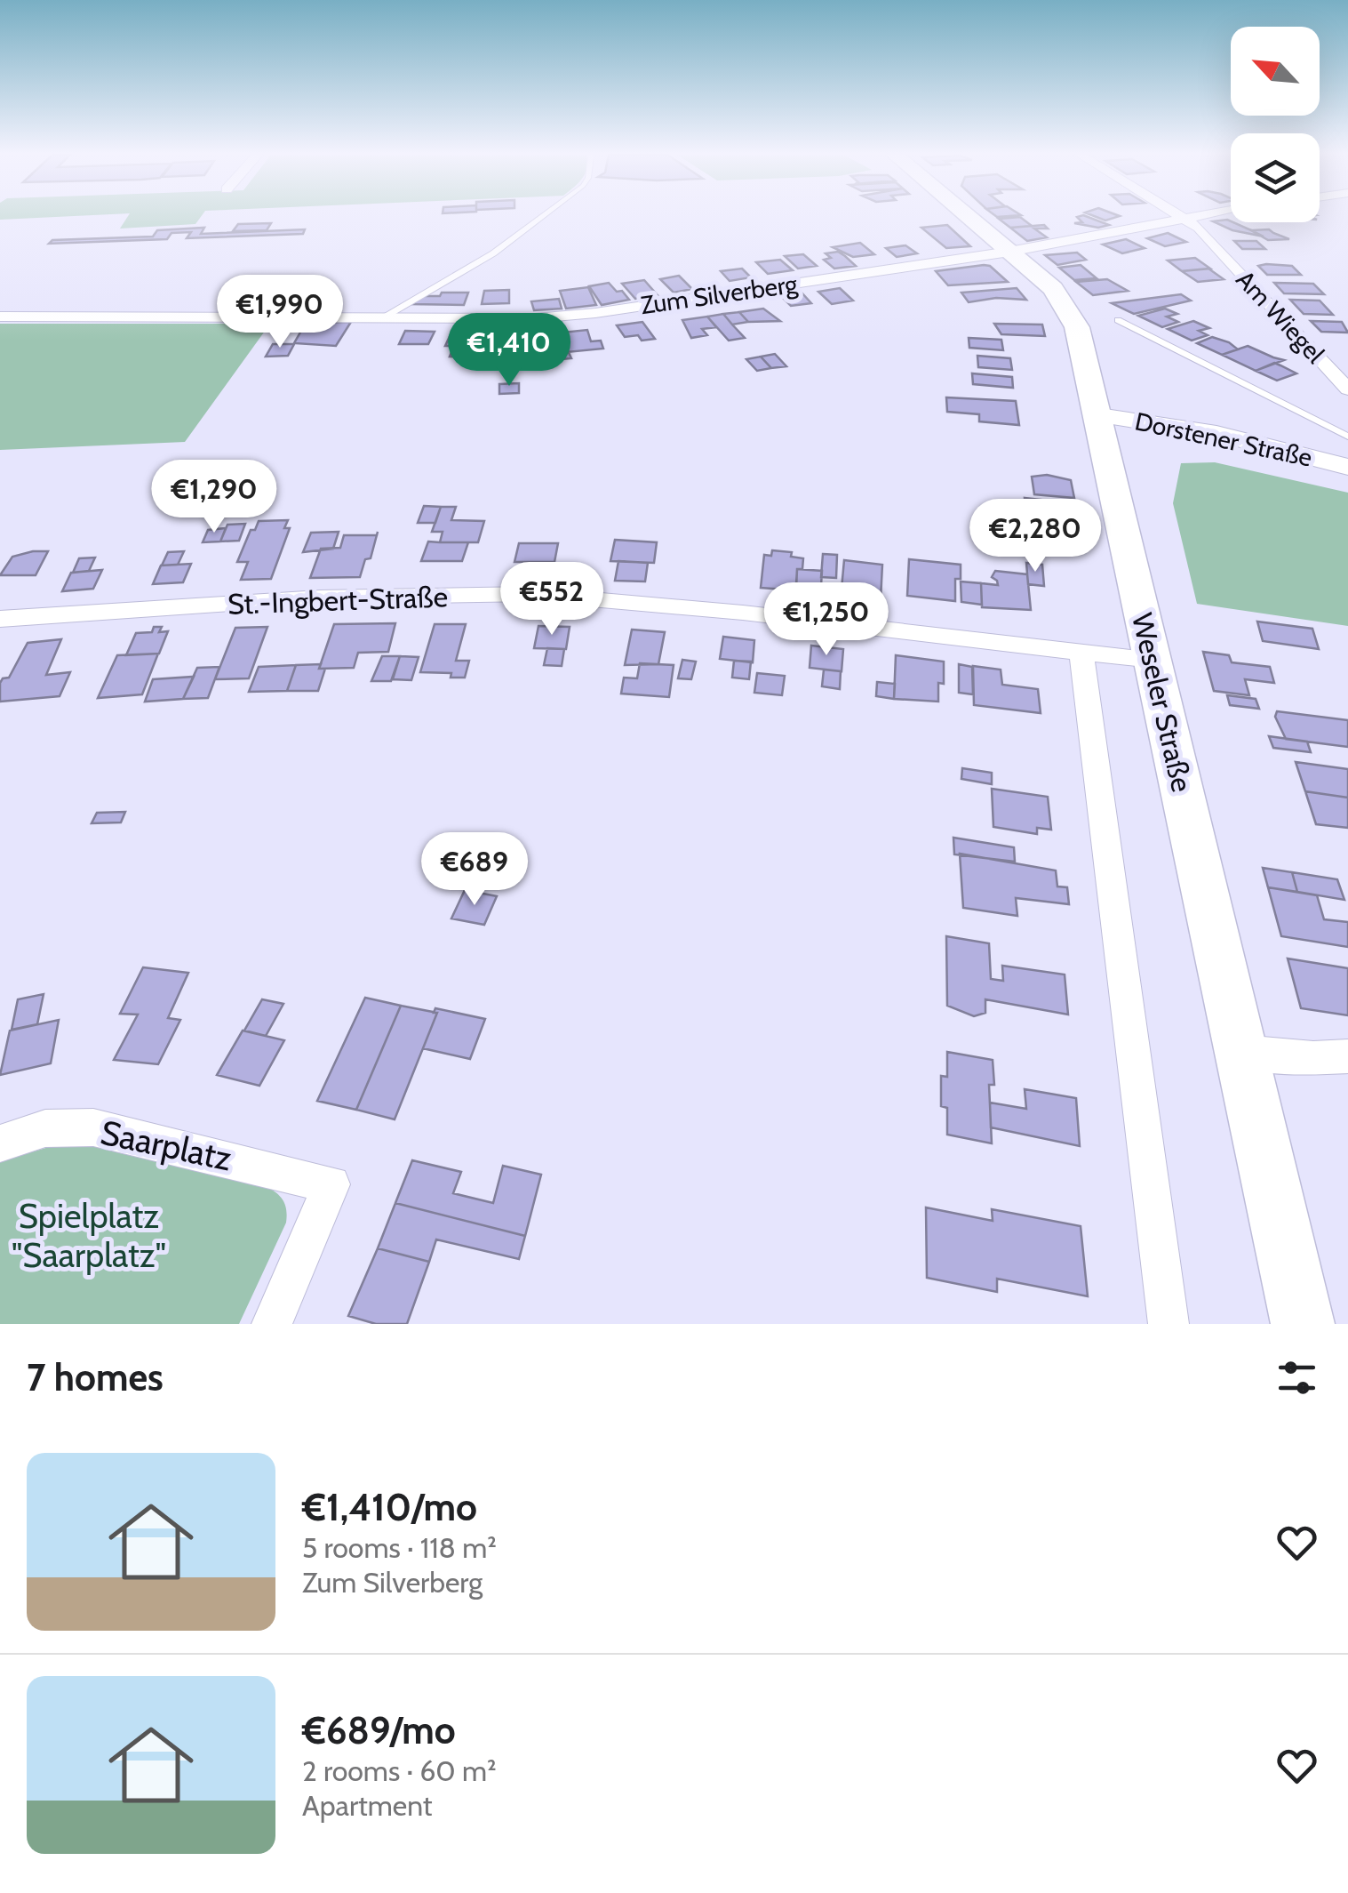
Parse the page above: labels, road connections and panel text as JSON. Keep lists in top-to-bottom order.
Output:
{
  "streets": {
    "main road": ["Dorstener Straße", "Weseler Straße"],
    "street": [
      "Zum Silverberg",
      "Am Wiegel",
      "St.-Ingbert-Straße",
      "Saarplatz"
    ]
  },
  "crossings": [
    ["Zum Silverberg", "Am Wiegel"],
    ["Zum Silverberg", "Weseler Straße"],
    ["Dorstener Straße", "Weseler Straße"],
    ["St.-Ingbert-Straße", "Weseler Straße"]
  ],
  "parks": ["Spielplatz \"Saarplatz\""],
  "north": "top left",
  "page": {
    "price": [
      "€1,990",
      "€1,410",
      "€1,290",
      "€2,280",
      "€552",
      "€1,250",
      "€689"
    ],
    "heading": "7 homes",
    "list": [
      {
        "name": "€1,410/mo",
        "note": "5 rooms · 118 m² · Zum Silverberg"
      },
      {
        "name": "€689/mo",
        "note": "2 rooms · 60 m² · Apartment"
      }
    ]
  }
}
